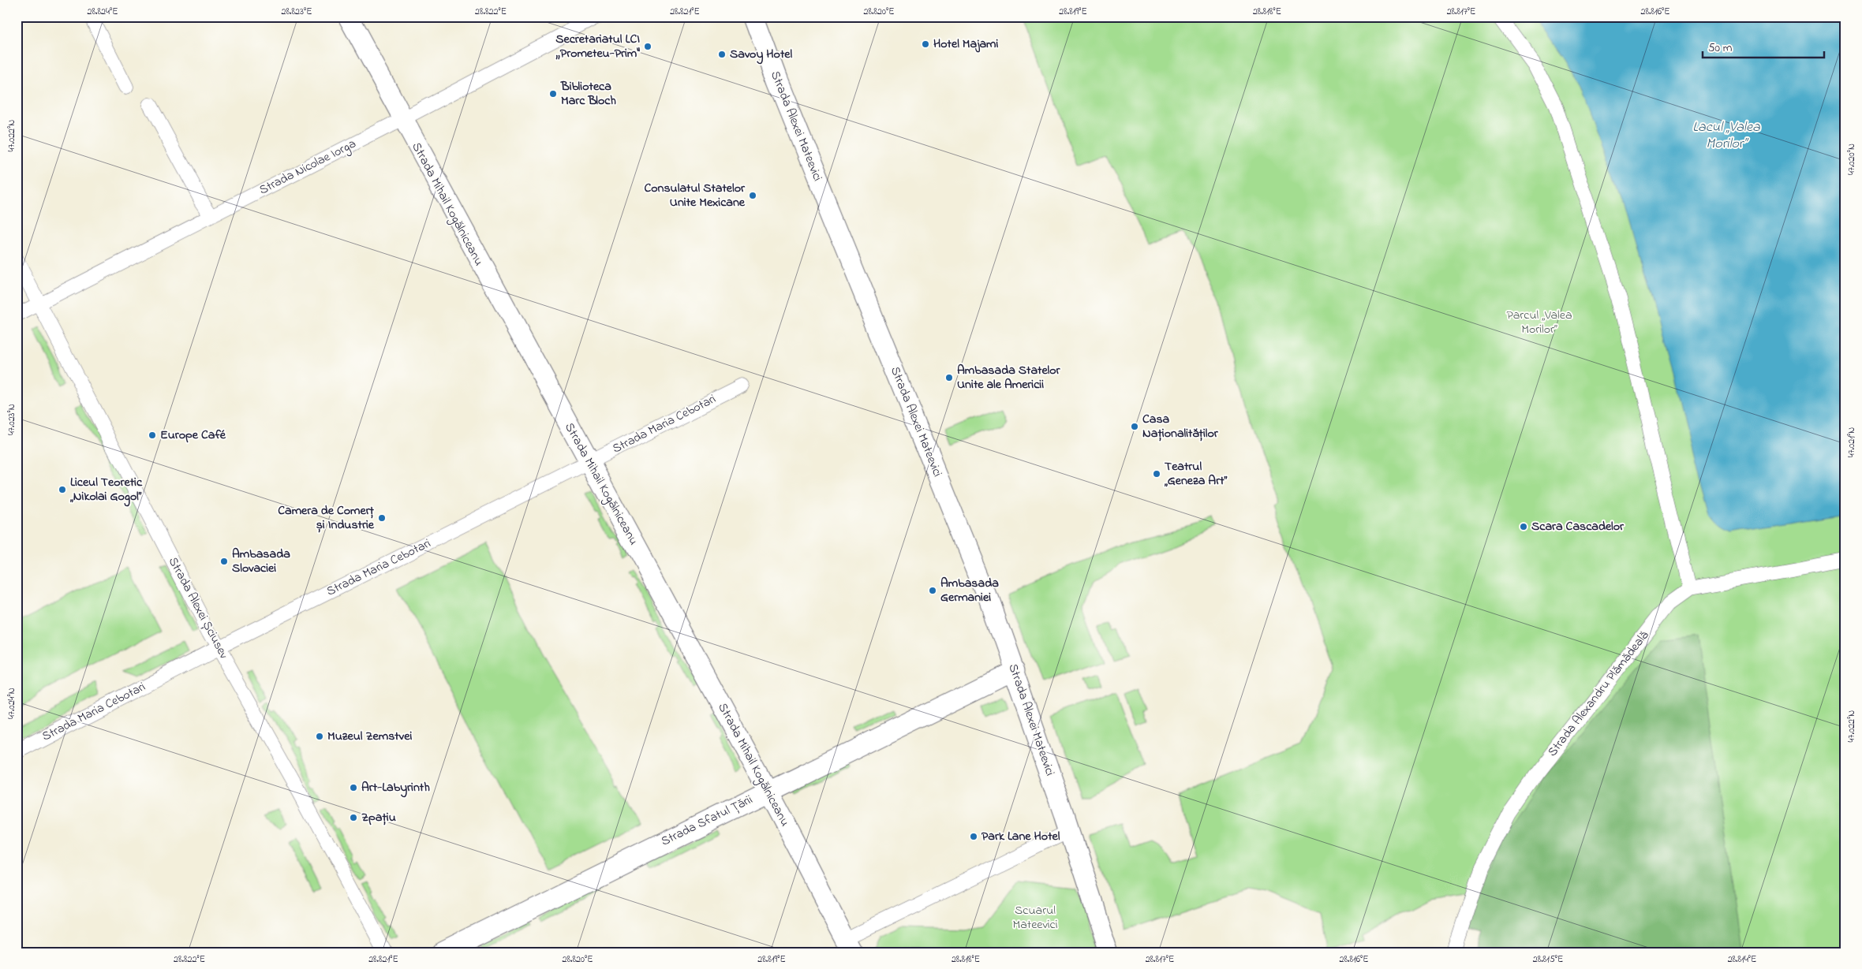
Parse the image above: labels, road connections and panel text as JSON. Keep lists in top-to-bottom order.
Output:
{
  "streets": {
    "main road": ["Strada Alexei Mateevici", "Strada Mihail Kogălniceanu", "Strada Sfatul Țării"],
    "street": [
      "Strada Nicolae Iorga",
      "Strada Maria Cebotari",
      "Strada Alexei Șciusev",
      "Strada Alexandru Plămădeală"
    ]
  },
  "crossings": [
    ["Strada Alexei Mateevici", "Strada Sfatul Țării"],
    ["Strada Nicolae Iorga", "Strada Mihail Kogălniceanu"],
    ["Strada Nicolae Iorga", "Strada Alexei Șciusev"],
    ["Strada Mihail Kogălniceanu", "Strada Maria Cebotari"],
    ["Strada Mihail Kogălniceanu", "Strada Sfatul Țării"],
    ["Strada Maria Cebotari", "Strada Alexei Șciusev"]
  ],
  "water": ["Lacul „Valea Morilor”"],
  "parks": ["Parcul „Valea Morilor”", "Scuarul Mateevici"],
  "places": [
    "Hotel Majami",
    "Secretariatul LCI ,,Prometeu-Prim\"",
    "Savoy Hotel",
    "Biblioteca Marc Bloch",
    "Consulatul Statelor Unite Mexicane",
    "Ambasada Statelor Unite ale Americii",
    "Casa Naționalităților",
    "Europe Café",
    "Teatrul „Geneza Art”",
    "Liceul Teoretic „Nikolai Gogol”",
    "Camera de Comerț și Industrie",
    "Scara Cascadelor",
    "Ambasada Slovaciei",
    "Ambasada Germaniei",
    "Muzeul Zemstvei",
    "Art-Labyrinth",
    "Zpațiu",
    "Park Lane Hotel"
  ],
  "scale_bar": "50 m",
  "coordinates": [
    "28.824°E",
    "28.823°E",
    "28.822°E",
    "28.821°E",
    "28.820°E",
    "28.819°E",
    "28.818°E",
    "28.817°E",
    "28.816°E",
    "47.022°N",
    "47.020°N",
    "47.023°N",
    "47.021°N",
    "47.024°N",
    "28.815°E",
    "28.814°E"
  ]
}
